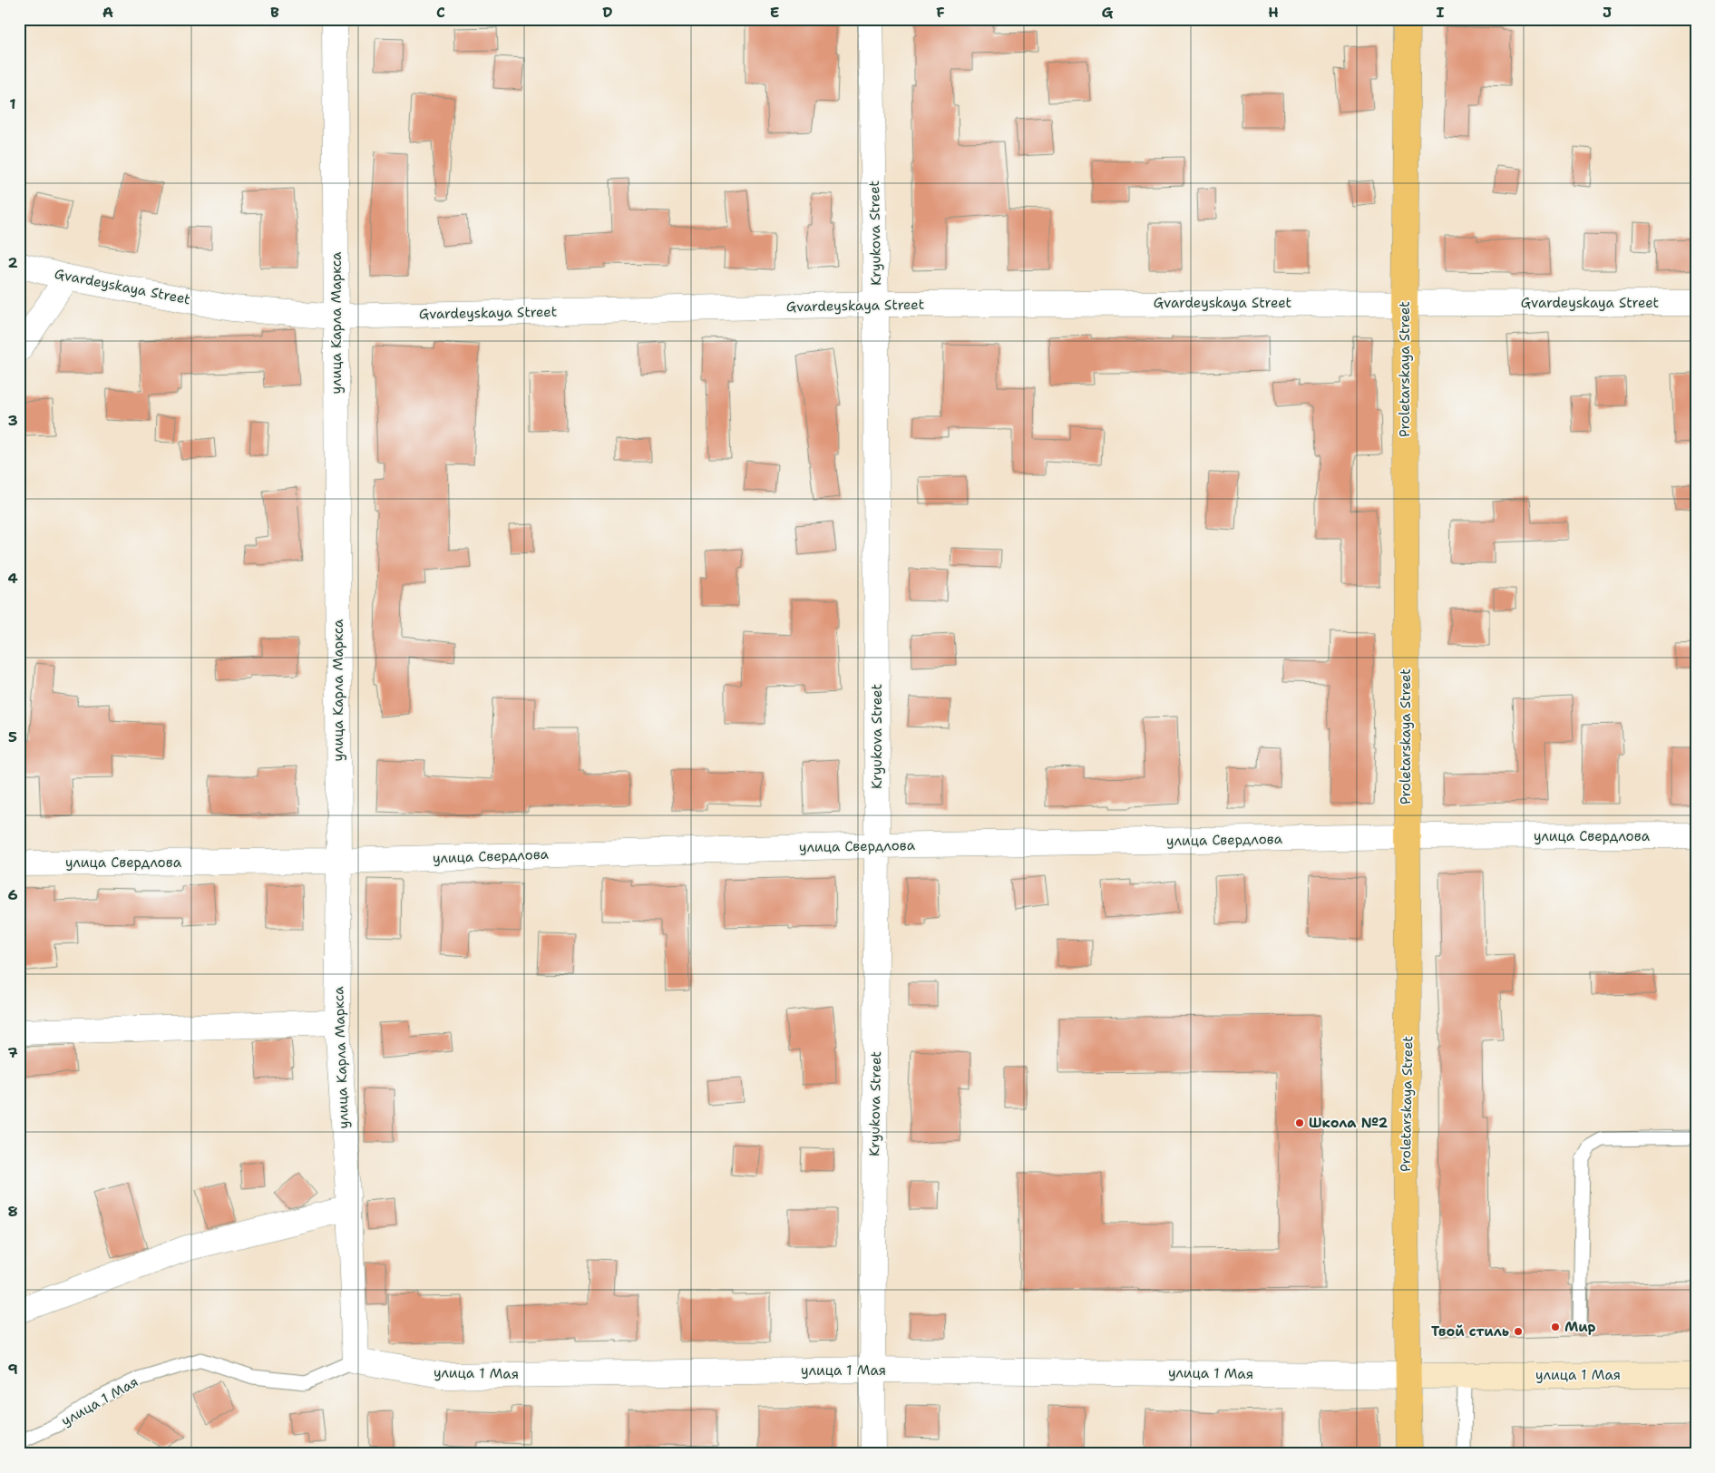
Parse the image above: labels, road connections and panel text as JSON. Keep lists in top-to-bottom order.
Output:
{
  "streets": {
    "main road": ["Proletarskaya Street", "улица 1 Мая"],
    "street": [
      "Kryukova Street",
      "Gvardeyskaya Street",
      "улица Карла Маркса",
      "улица Свердлова"
    ]
  },
  "crossings": [
    ["Kryukova Street", "Gvardeyskaya Street"],
    ["Kryukova Street", "улица Свердлова"],
    ["Kryukova Street", "улица 1 Мая"],
    ["Gvardeyskaya Street", "улица Карла Маркса"],
    ["Gvardeyskaya Street", "Proletarskaya Street"],
    ["улица Карла Маркса", "улица Свердлова"],
    ["улица Карла Маркса", "улица 1 Мая"],
    ["Proletarskaya Street", "улица Свердлова"],
    ["Proletarskaya Street", "улица 1 Мая"]
  ],
  "places": ["Школа №2", "Мир", "Твой стиль"],
  "grid": {
    "columns": [
      "A",
      "B",
      "C",
      "D",
      "E",
      "F",
      "G",
      "H",
      "I",
      "J"
    ],
    "rows": [
      "1",
      "2",
      "3",
      "4",
      "5",
      "6",
      "7",
      "8",
      "9"
    ]
  }
}
